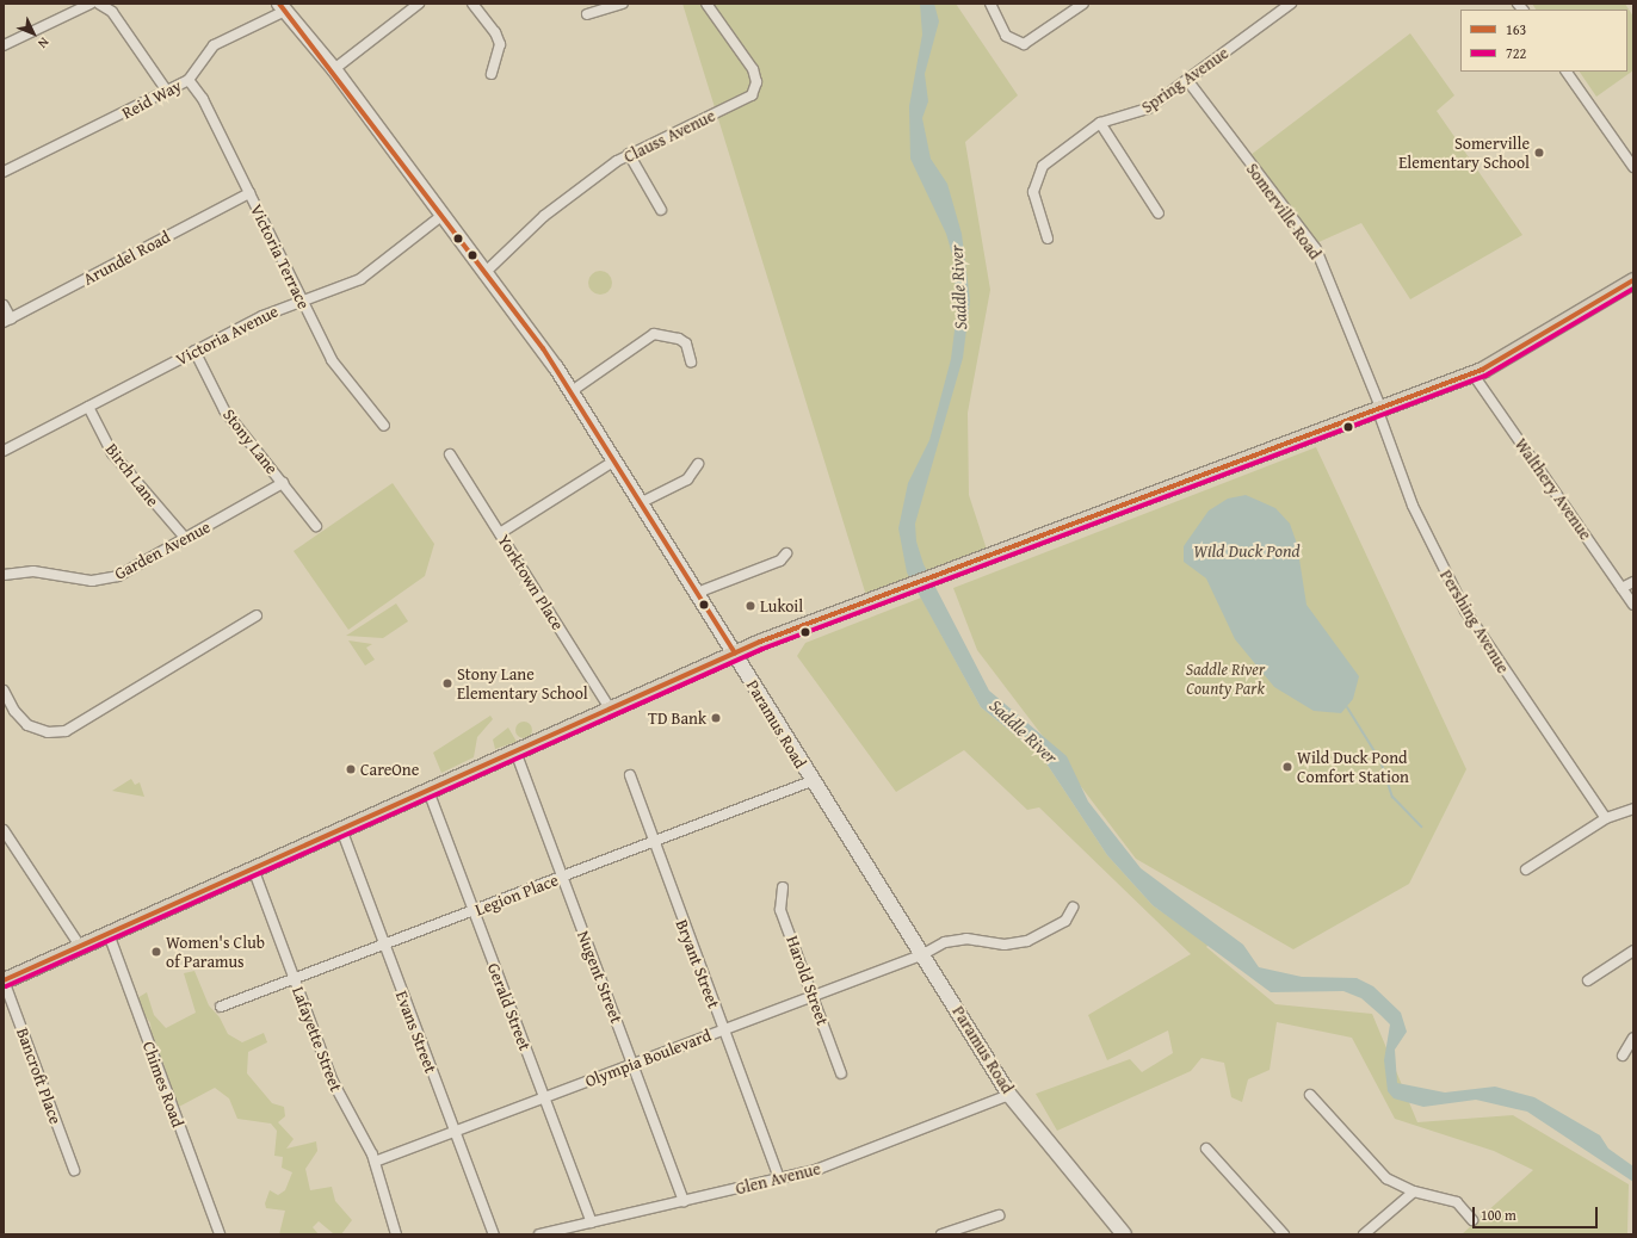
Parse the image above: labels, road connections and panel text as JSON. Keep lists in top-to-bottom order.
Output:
{
  "streets": {
    "main road": ["Paramus Road"],
    "street": [
      "Spring Avenue",
      "Reid Way",
      "Clauss Avenue",
      "Somerville Road",
      "Victoria Terrace",
      "Arundel Road",
      "Victoria Avenue",
      "Stony Lane",
      "Birch Lane",
      "Walthery Avenue",
      "Garden Avenue",
      "Yorktown Place",
      "Pershing Avenue",
      "Legion Place",
      "Bryant Street",
      "Nugent Street",
      "Harold Street",
      "Gerald Street",
      "Evans Street",
      "Lafayette Street",
      "Olympia Boulevard",
      "Bancroft Place",
      "Chimes Road",
      "Glen Avenue"
    ]
  },
  "crossings": [
    ["Spring Avenue", "Somerville Road"],
    ["Reid Way", "Victoria Terrace"],
    ["Reid Way", "Paramus Road"],
    ["Clauss Avenue", "Paramus Road"],
    ["Somerville Road", "Pershing Avenue"],
    ["Victoria Terrace", "Arundel Road"],
    ["Victoria Terrace", "Victoria Avenue"],
    ["Victoria Avenue", "Stony Lane"],
    ["Victoria Avenue", "Birch Lane"],
    ["Victoria Avenue", "Paramus Road"],
    ["Stony Lane", "Garden Avenue"],
    ["Birch Lane", "Garden Avenue"],
    ["Paramus Road", "Legion Place"],
    ["Paramus Road", "Olympia Boulevard"],
    ["Paramus Road", "Glen Avenue"],
    ["Legion Place", "Bryant Street"],
    ["Legion Place", "Nugent Street"],
    ["Legion Place", "Gerald Street"],
    ["Legion Place", "Evans Street"],
    ["Legion Place", "Lafayette Street"],
    ["Bryant Street", "Olympia Boulevard"],
    ["Bryant Street", "Glen Avenue"],
    ["Nugent Street", "Olympia Boulevard"],
    ["Nugent Street", "Glen Avenue"],
    ["Harold Street", "Olympia Boulevard"],
    ["Gerald Street", "Olympia Boulevard"],
    ["Gerald Street", "Glen Avenue"],
    ["Evans Street", "Olympia Boulevard"],
    ["Lafayette Street", "Olympia Boulevard"]
  ],
  "water": ["Saddle River", "Wild Duck Pond"],
  "parks": ["Saddle River County Park"],
  "places": [
    "Somerville Elementary School",
    "Lukoil",
    "Stony Lane Elementary School",
    "TD Bank",
    "Wild Duck Pond Comfort Station",
    "CareOne",
    "Women's Club of Paramus"
  ],
  "lines": ["transit line 163", "transit line 722"],
  "legend": ["163", "722"],
  "scale_bar": "100 m",
  "north": "bottom right"
}
